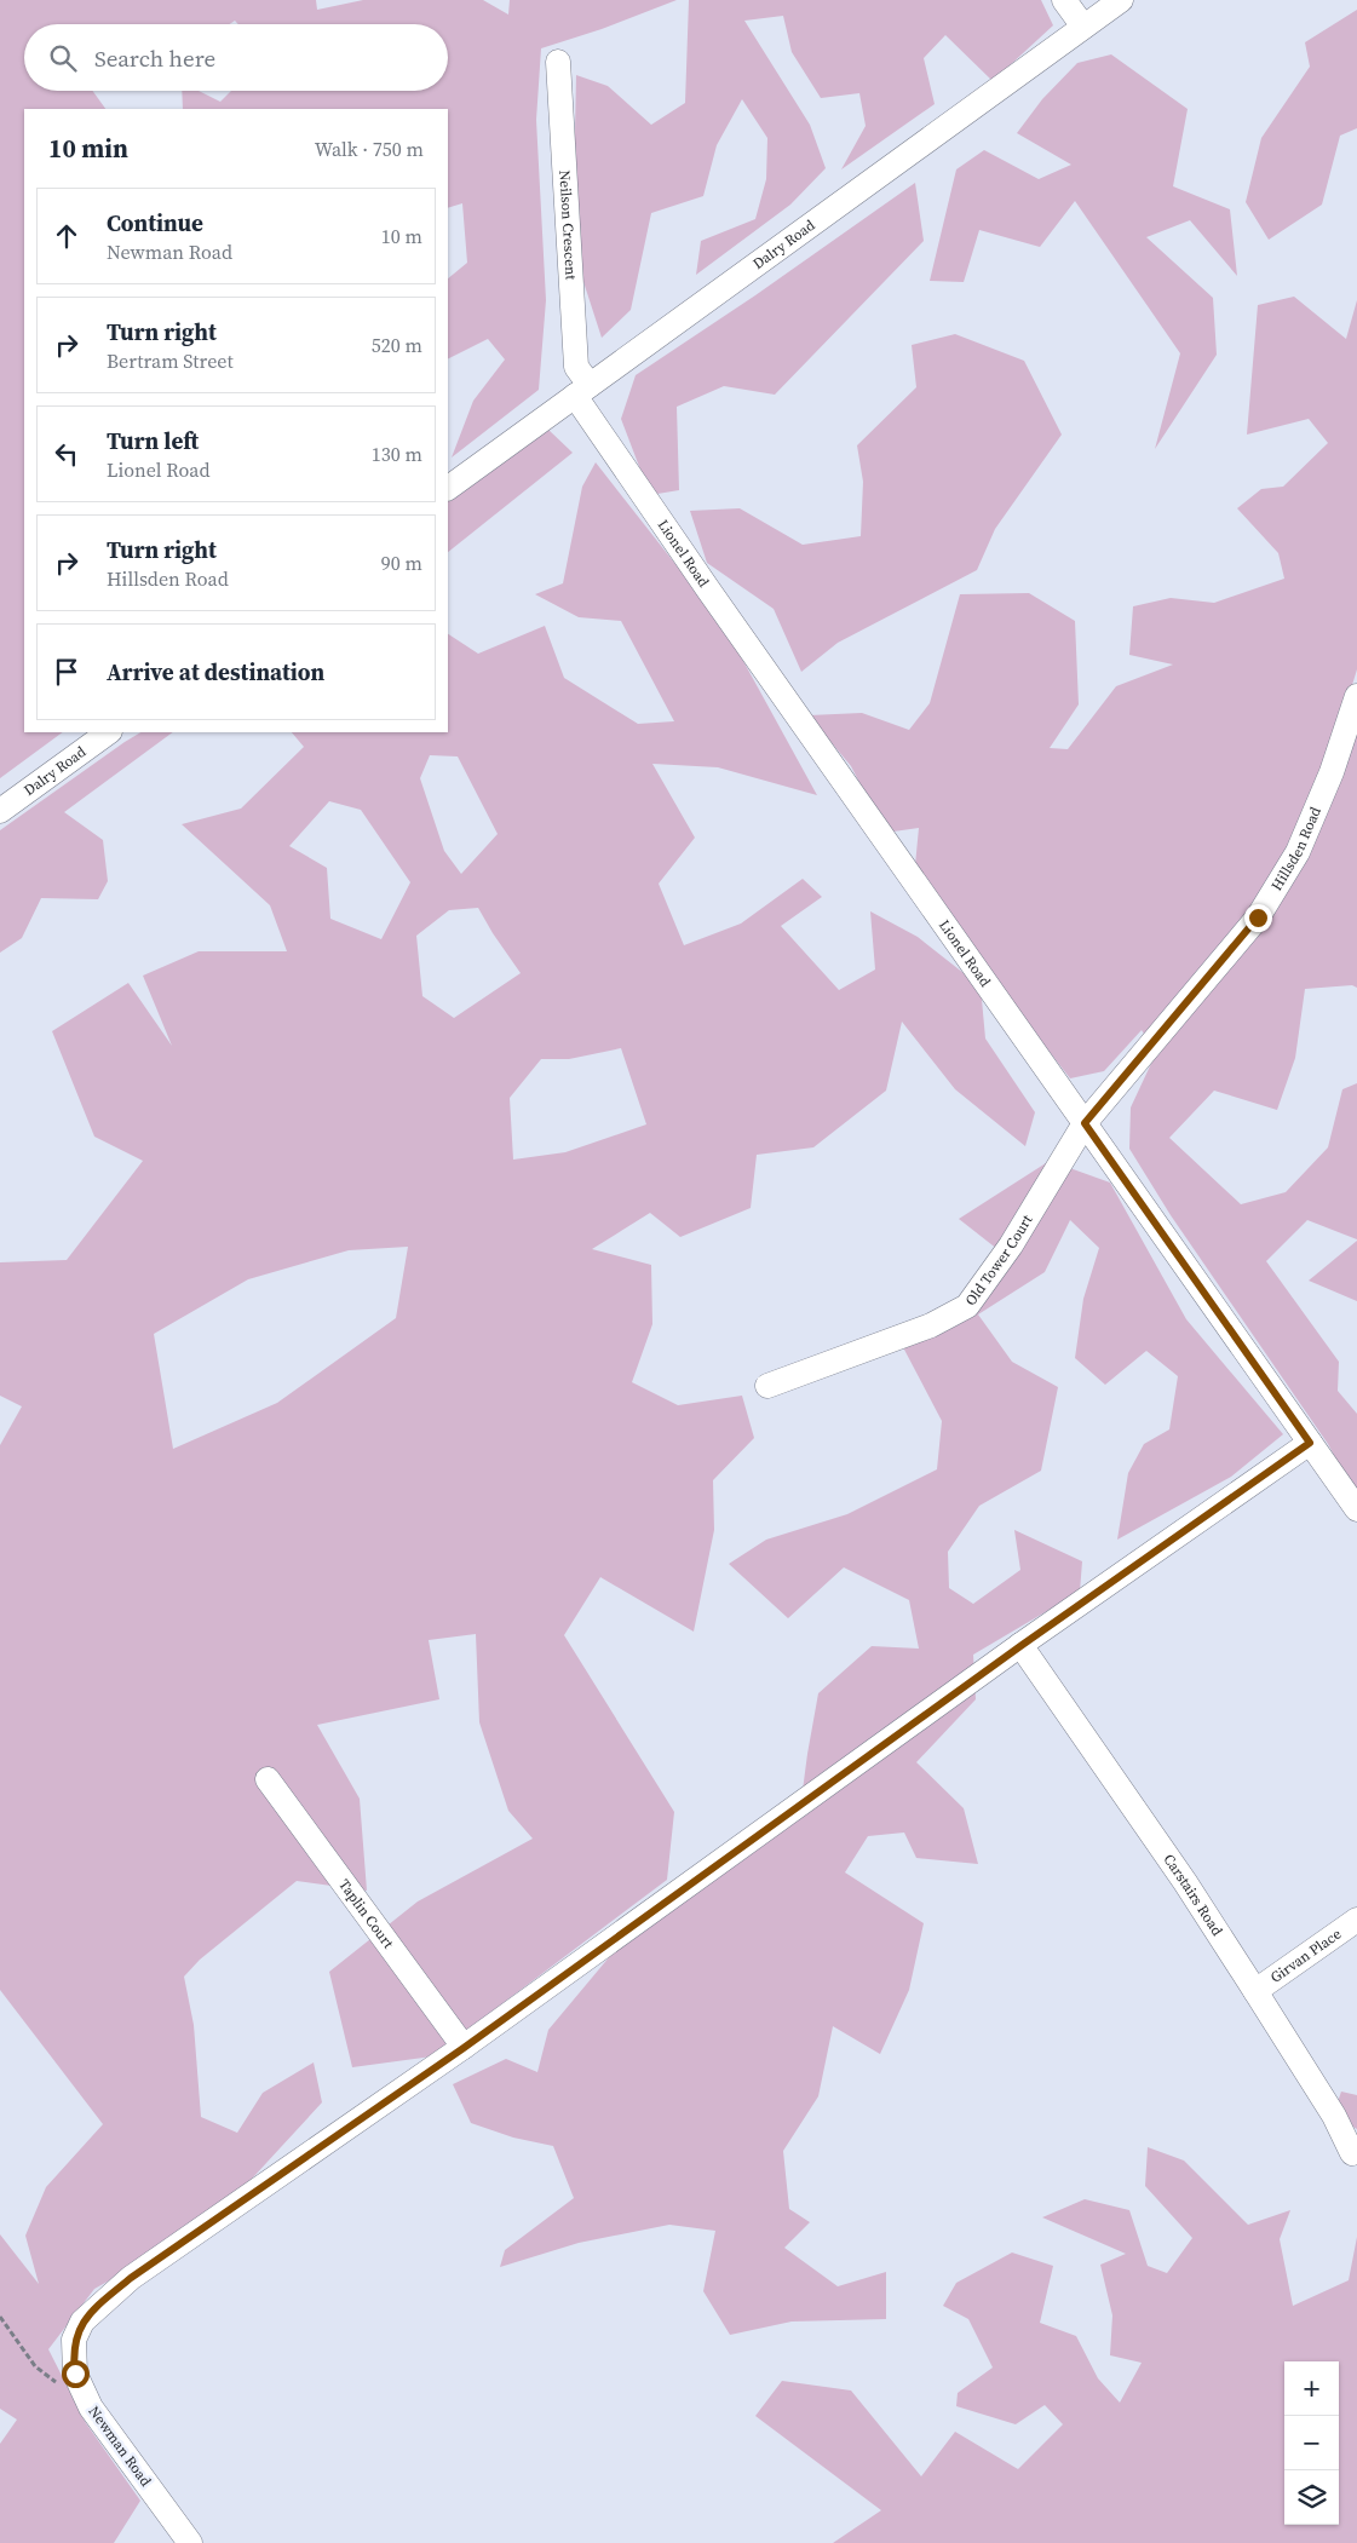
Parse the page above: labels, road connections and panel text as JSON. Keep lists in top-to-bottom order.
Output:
{
  "streets": {
    "street": [
      "Neilson Crescent",
      "Dalry Road",
      "Lionel Road",
      "Hillsden Road",
      "Old Tower Court",
      "Carstairs Road",
      "Taplin Court",
      "Girvan Place",
      "Newman Road"
    ]
  },
  "crossings": [
    ["Neilson Crescent", "Dalry Road"],
    ["Neilson Crescent", "Lionel Road"],
    ["Dalry Road", "Lionel Road"],
    ["Lionel Road", "Hillsden Road"],
    ["Lionel Road", "Old Tower Court"],
    ["Hillsden Road", "Old Tower Court"],
    ["Carstairs Road", "Girvan Place"],
    ["Taplin Court", "Newman Road"]
  ],
  "page": {
    "search": "Search here",
    "heading": ["10 min", "Walk · 750 m"],
    "list": [
      ["Continue", "Newman Road", "10 m"],
      ["Turn right", "Bertram Street", "520 m"],
      ["Turn left", "Lionel Road", "130 m"],
      ["Turn right", "Hillsden Road", "90 m"],
      "Arrive at destination"
    ],
    "map_buttons": ["+", "−"]
  }
}
